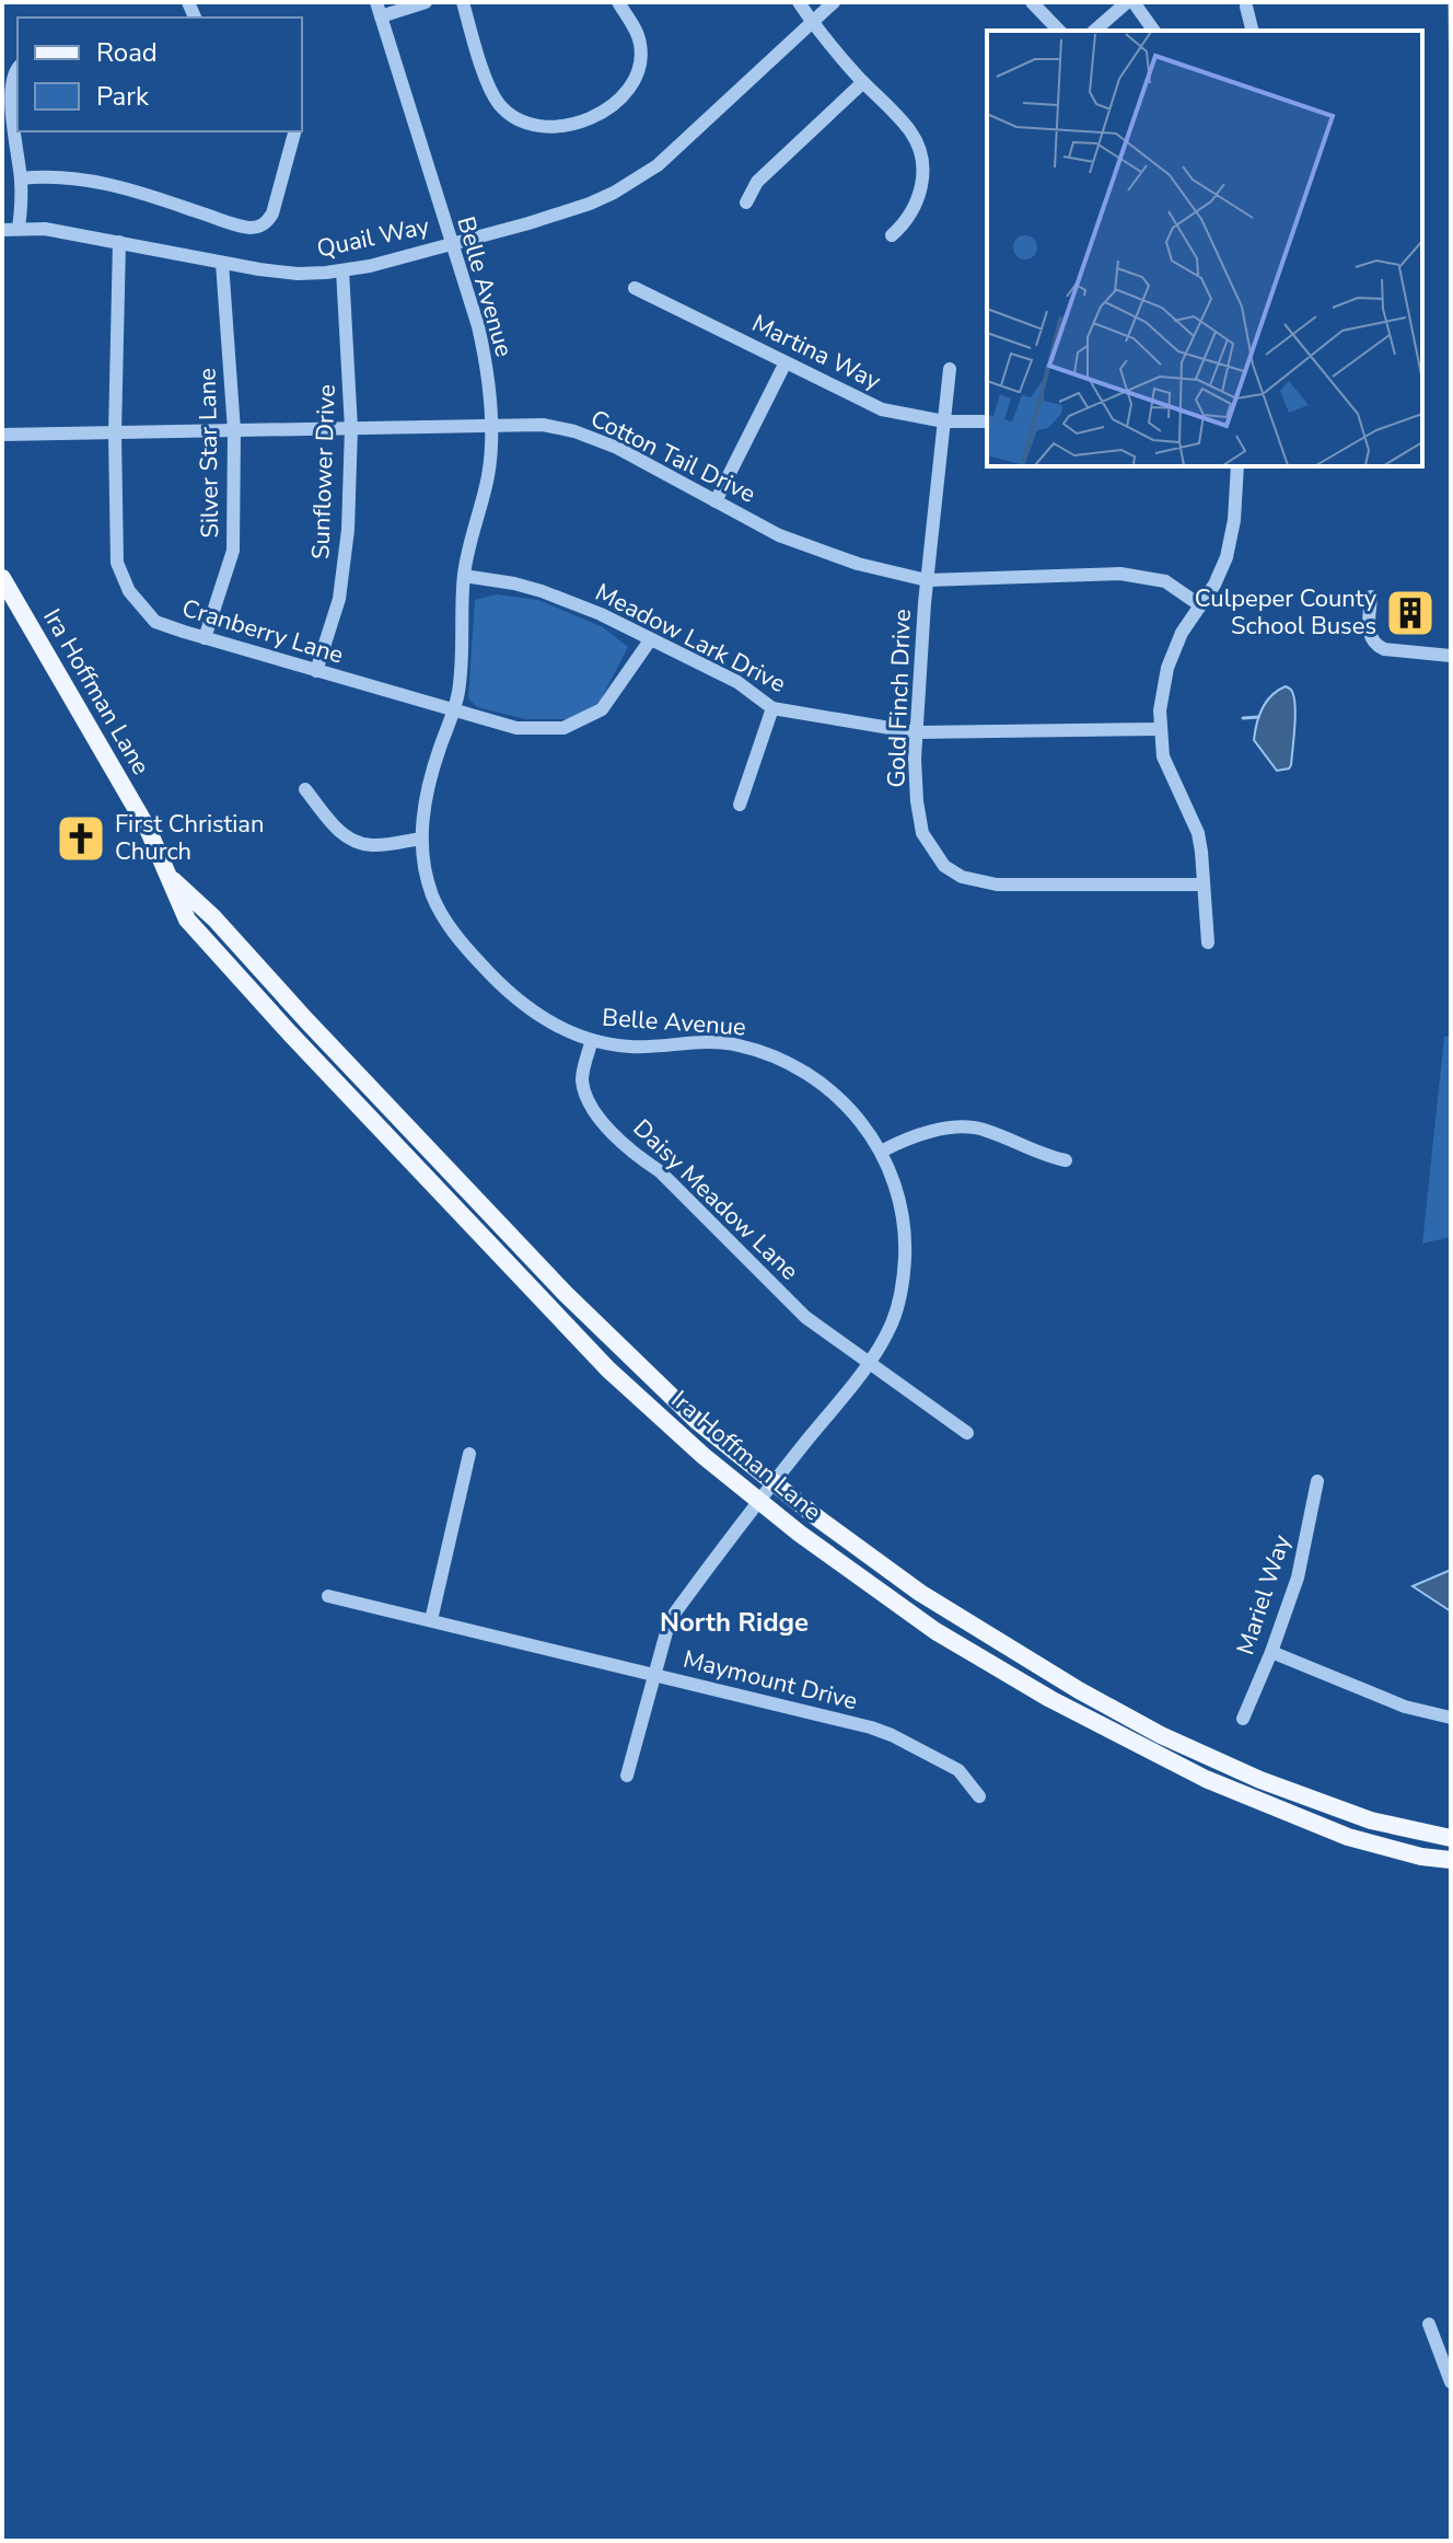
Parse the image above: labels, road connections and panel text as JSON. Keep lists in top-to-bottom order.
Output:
{
  "streets": {
    "main road": ["Ira Hoffman Lane"],
    "street": [
      "Quail Way",
      "Belle Avenue",
      "Martina Way",
      "Silver Star Lane",
      "Cotton Tail Drive",
      "Sunflower Drive",
      "Cranberry Lane",
      "Meadow Lark Drive",
      "Gold Finch Drive",
      "Daisy Meadow Lane",
      "Mariel Way",
      "Maymount Drive"
    ]
  },
  "crossings": [
    ["Quail Way", "Belle Avenue"],
    ["Quail Way", "Silver Star Lane"],
    ["Quail Way", "Sunflower Drive"],
    ["Quail Way", "Cranberry Lane"],
    ["Belle Avenue", "Cotton Tail Drive"],
    ["Belle Avenue", "Cranberry Lane"],
    ["Belle Avenue", "Meadow Lark Drive"],
    ["Belle Avenue", "Ira Hoffman Lane"],
    ["Belle Avenue", "Daisy Meadow Lane"],
    ["Belle Avenue", "Maymount Drive"],
    ["Martina Way", "Gold Finch Drive"],
    ["Silver Star Lane", "Cotton Tail Drive"],
    ["Silver Star Lane", "Cranberry Lane"],
    ["Cotton Tail Drive", "Sunflower Drive"],
    ["Cotton Tail Drive", "Cranberry Lane"],
    ["Cotton Tail Drive", "Gold Finch Drive"],
    ["Sunflower Drive", "Cranberry Lane"],
    ["Cranberry Lane", "Meadow Lark Drive"],
    ["Meadow Lark Drive", "Gold Finch Drive"]
  ],
  "districts": ["North Ridge"],
  "places": {
    "building": ["Culpeper County School Buses"],
    "church": ["First Christian Church"]
  },
  "legend": ["Road", "Park"]
}
